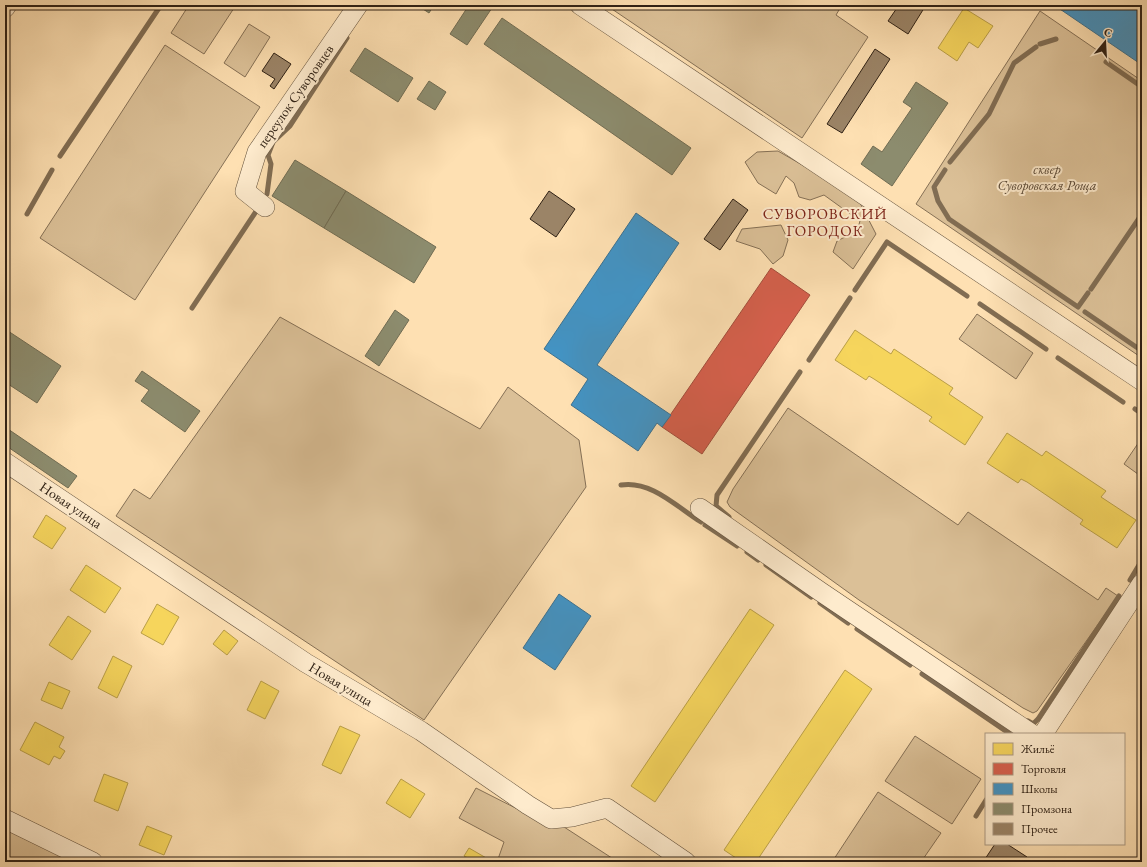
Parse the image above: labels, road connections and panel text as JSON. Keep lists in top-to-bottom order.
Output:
{
  "streets": {
    "street": ["переулок Суворовцев", "Новая улица"]
  },
  "districts": ["СУВОРОВСКИЙ ГОРОДОК"],
  "parks": ["сквер Суворовская Роща"],
  "legend": [
    "Жильё",
    "Торговля",
    "Школы",
    "Промзона",
    "Прочее"
  ],
  "north": "top"
}
